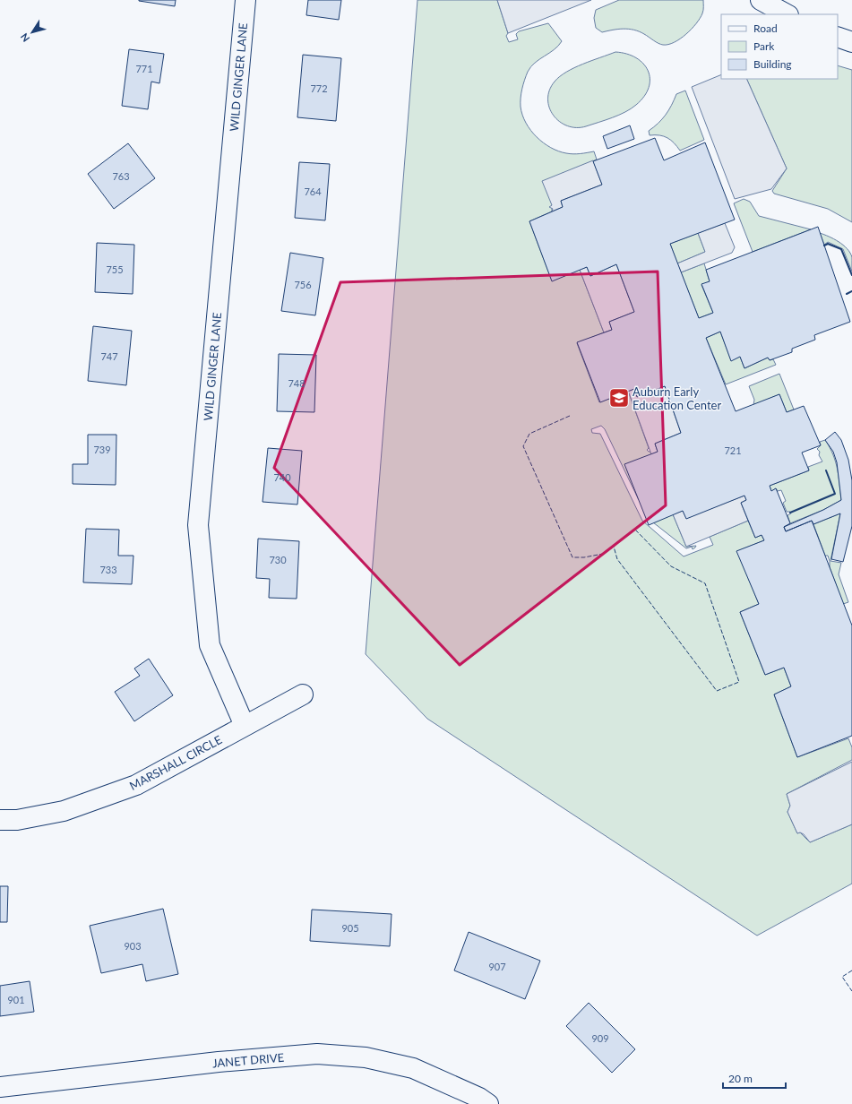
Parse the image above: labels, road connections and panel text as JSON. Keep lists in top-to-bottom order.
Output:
{
  "streets": {
    "street": ["WILD GINGER LANE", "MARSHALL CIRCLE", "JANET DRIVE"]
  },
  "crossings": [
    ["WILD GINGER LANE", "MARSHALL CIRCLE"]
  ],
  "places": {
    "school or university": ["Auburn Early Education Center"]
  },
  "house_numbers": [
    "771",
    "772",
    "763",
    "764",
    "755",
    "756",
    "747",
    "748",
    "739",
    "721",
    "740",
    "730",
    "733",
    "905",
    "903",
    "907",
    "901",
    "909"
  ],
  "legend": ["Road", "Park", "Building"],
  "scale_bar": "20 m",
  "north": "bottom left"
}
